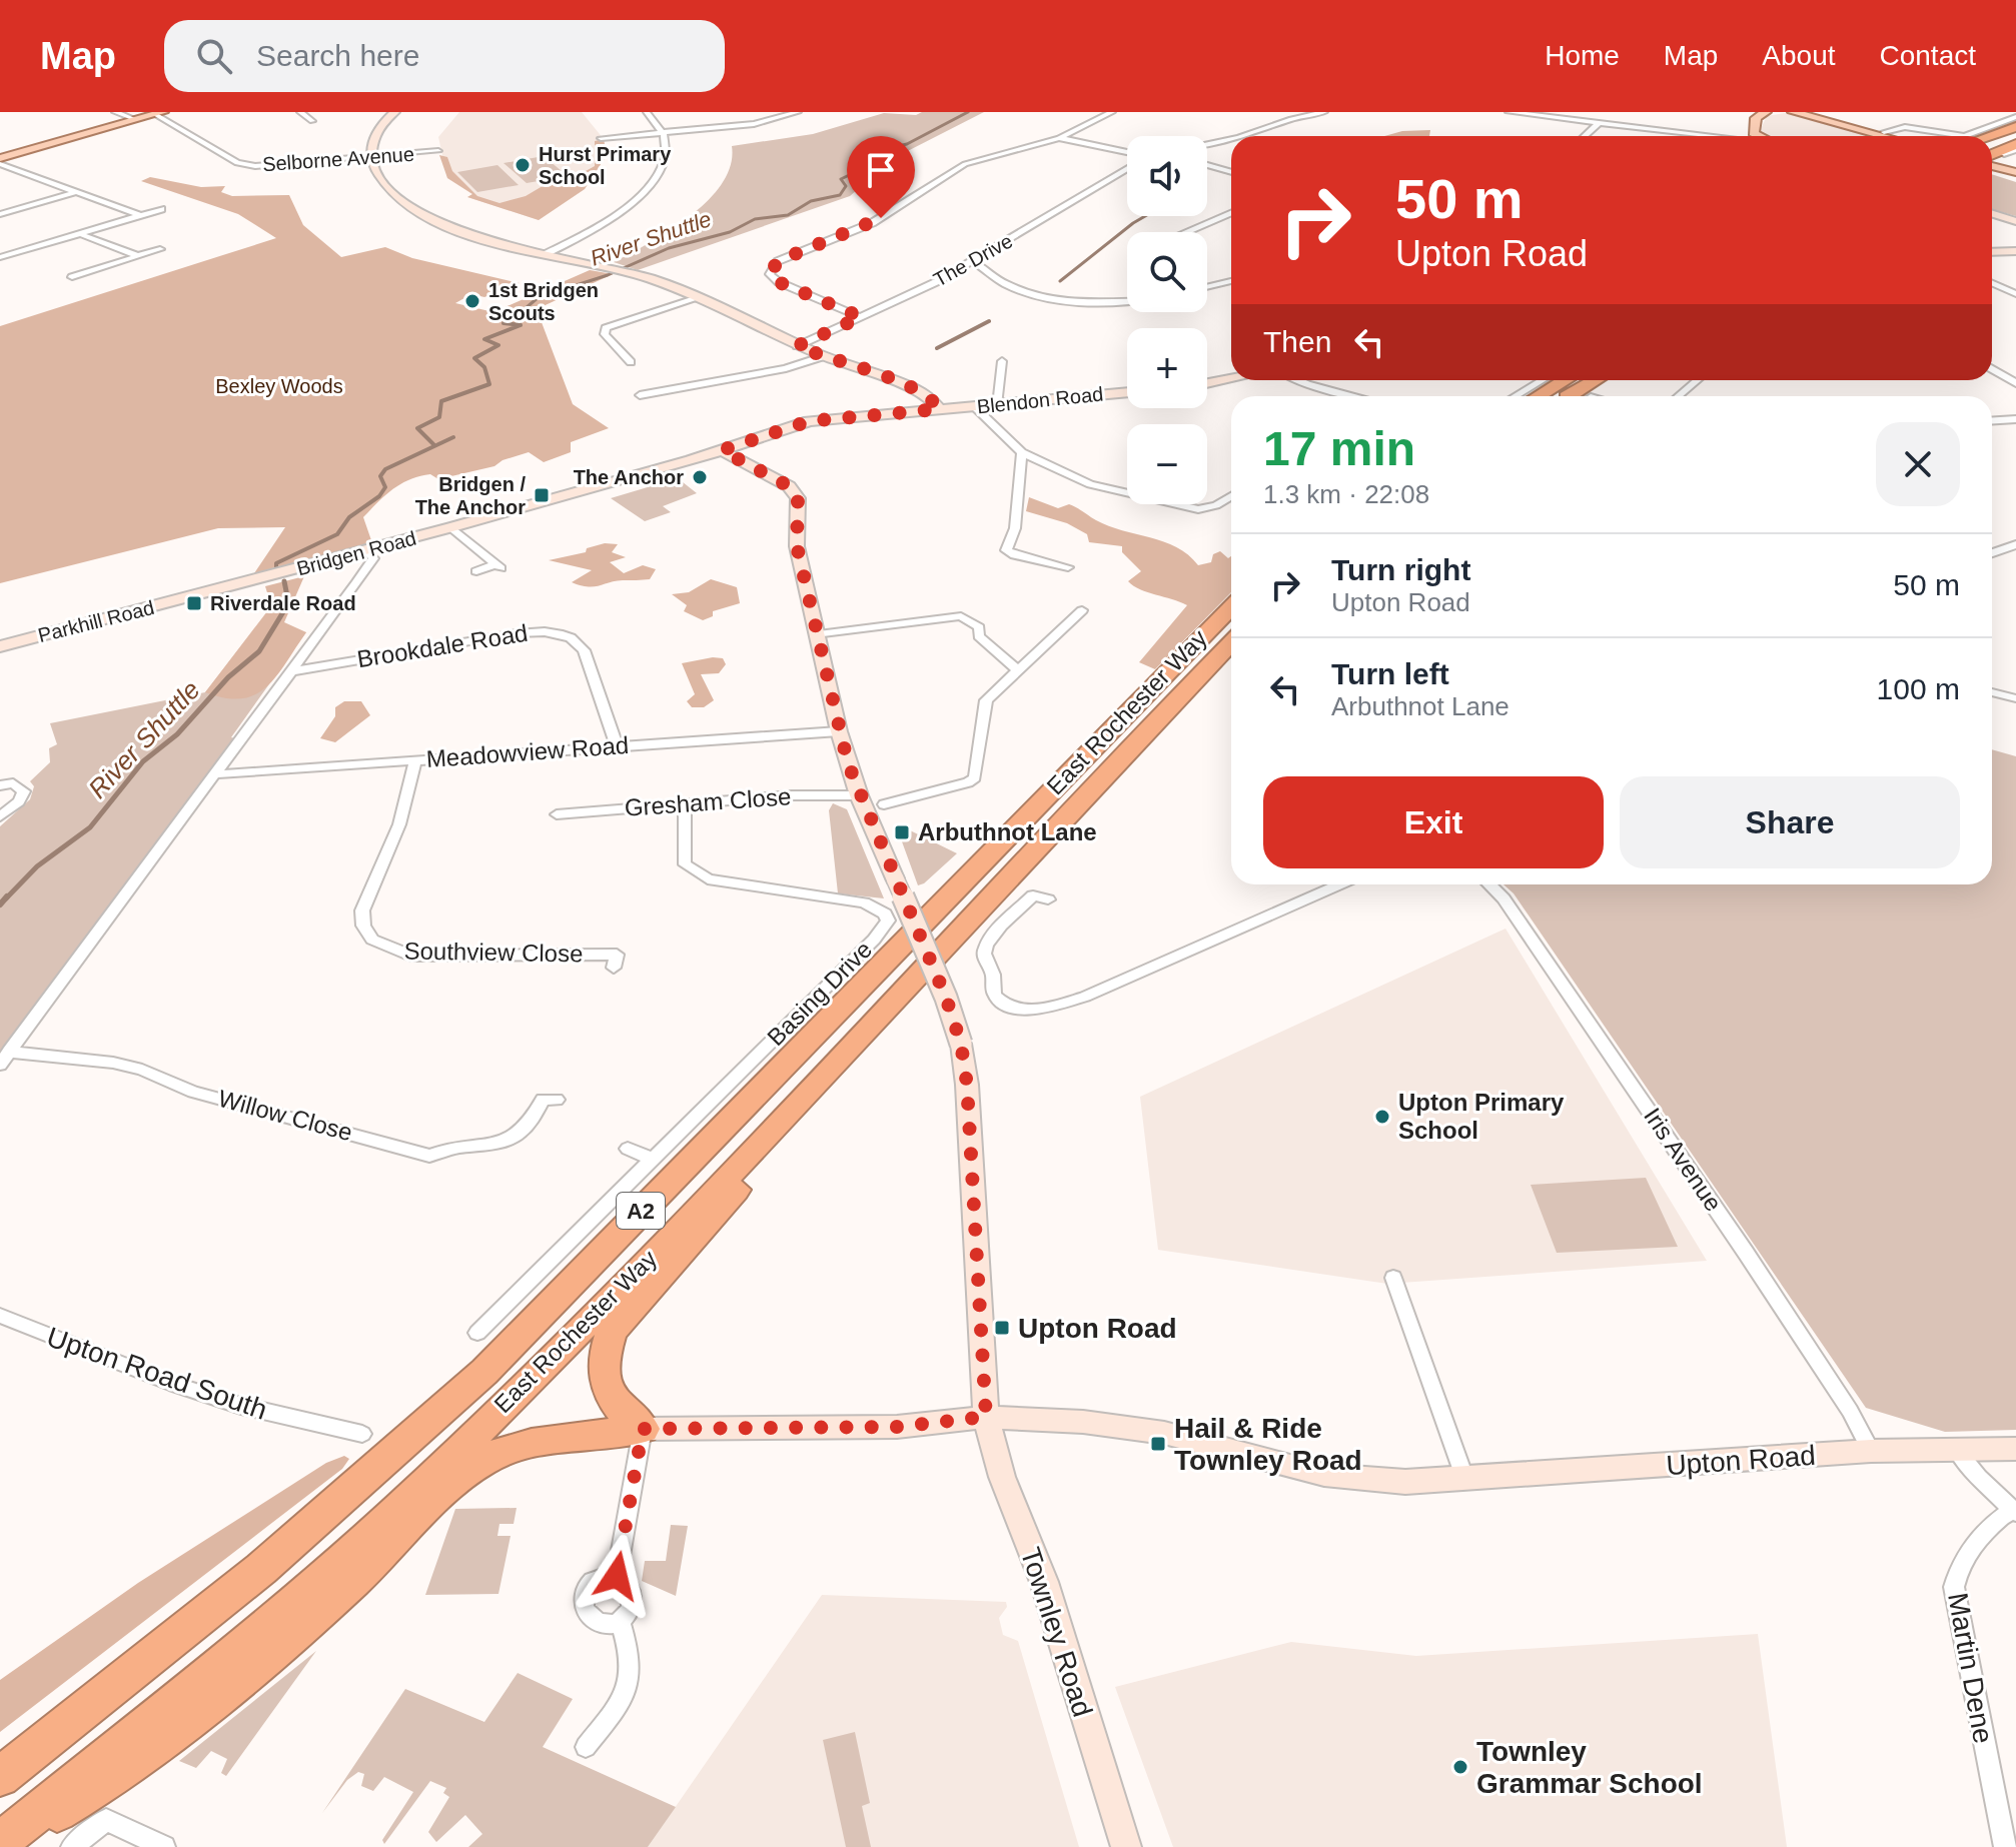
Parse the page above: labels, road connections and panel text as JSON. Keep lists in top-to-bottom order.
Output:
{
  "streets": {
    "highway": ["East Rochester Way", "A2"],
    "street": [
      "Selborne Avenue",
      "The Drive",
      "Blendon Road",
      "Bridgen Road",
      "Parkhill Road",
      "Brookdale Road",
      "Meadowview Road",
      "Gresham Close",
      "Southview Close",
      "Basing Drive",
      "Willow Close",
      "Iris Avenue",
      "Upton Road South",
      "Upton Road",
      "Townley Road",
      "Martin Dene"
    ]
  },
  "crossings": [
    ["Blendon Road", "Bridgen Road"],
    ["Bridgen Road", "Parkhill Road"],
    ["Brookdale Road", "Meadowview Road"],
    ["East Rochester Way", "A2"],
    ["Meadowview Road", "Southview Close"],
    ["Gresham Close", "Basing Drive"],
    ["Iris Avenue", "Upton Road"],
    ["A2", "Upton Road"],
    ["Upton Road", "Townley Road"]
  ],
  "water": ["River Shuttle"],
  "parks": ["Bexley Woods"],
  "places": {
    "other": [
      "Hurst Primary School",
      "1st Bridgen Scouts",
      "The Anchor",
      "Upton Primary School",
      "Townley Grammar School"
    ],
    "transit": [
      "Bridgen / The Anchor",
      "Riverdale Road",
      "Arbuthnot Lane",
      "Upton Road",
      "Hail & Ride Townley Road"
    ]
  },
  "page": {
    "header": "Map",
    "search": "Search here",
    "nav": [
      "Home",
      "Map",
      "About",
      "Contact"
    ],
    "map_buttons": ["+", "−"],
    "turn": ["50 m", "Upton Road"],
    "then": "Then",
    "heading": ["17 min", "1.3 km · 22:08"],
    "list": [
      {
        "name": "Turn right",
        "note": "Upton Road",
        "value": "50 m"
      },
      {
        "name": "Turn left",
        "note": "Arbuthnot Lane",
        "value": "100 m"
      }
    ],
    "buttons": ["Exit", "Share"]
  }
}
